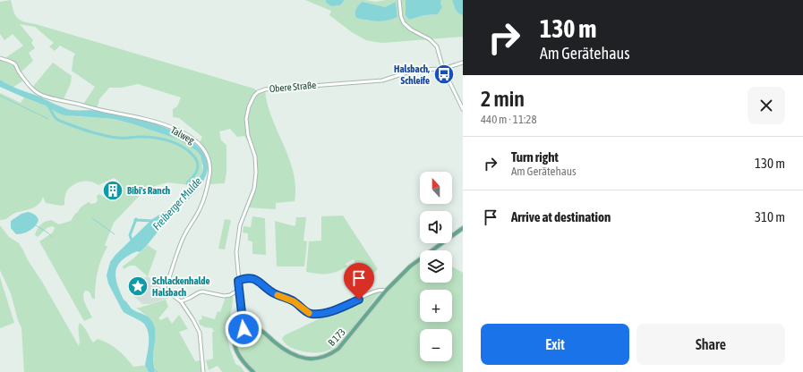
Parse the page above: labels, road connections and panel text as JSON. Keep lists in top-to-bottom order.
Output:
{
  "streets": {
    "main road": ["B 173"],
    "street": ["Obere Straße", "Talweg"]
  },
  "crossings": [
    ["Obere Straße", "B 173"]
  ],
  "water": ["Freiberger Mulde"],
  "places": {
    "bus stop": ["Halsbach, Schleife"],
    "building": ["Bibi's Ranch"],
    "place": ["Schlackenhalde Halsbach"]
  },
  "north": "top",
  "page": {
    "turn": ["130 m", "Am Gerätehaus"],
    "heading": ["2 min", "440 m · 11:28"],
    "list": [
      {
        "name": "Turn right",
        "note": "Am Gerätehaus",
        "value": "130 m"
      },
      {
        "name": "Arrive at destination",
        "value": "310 m"
      }
    ],
    "map_buttons": ["+", "−"],
    "buttons": ["Exit", "Share"]
  }
}
